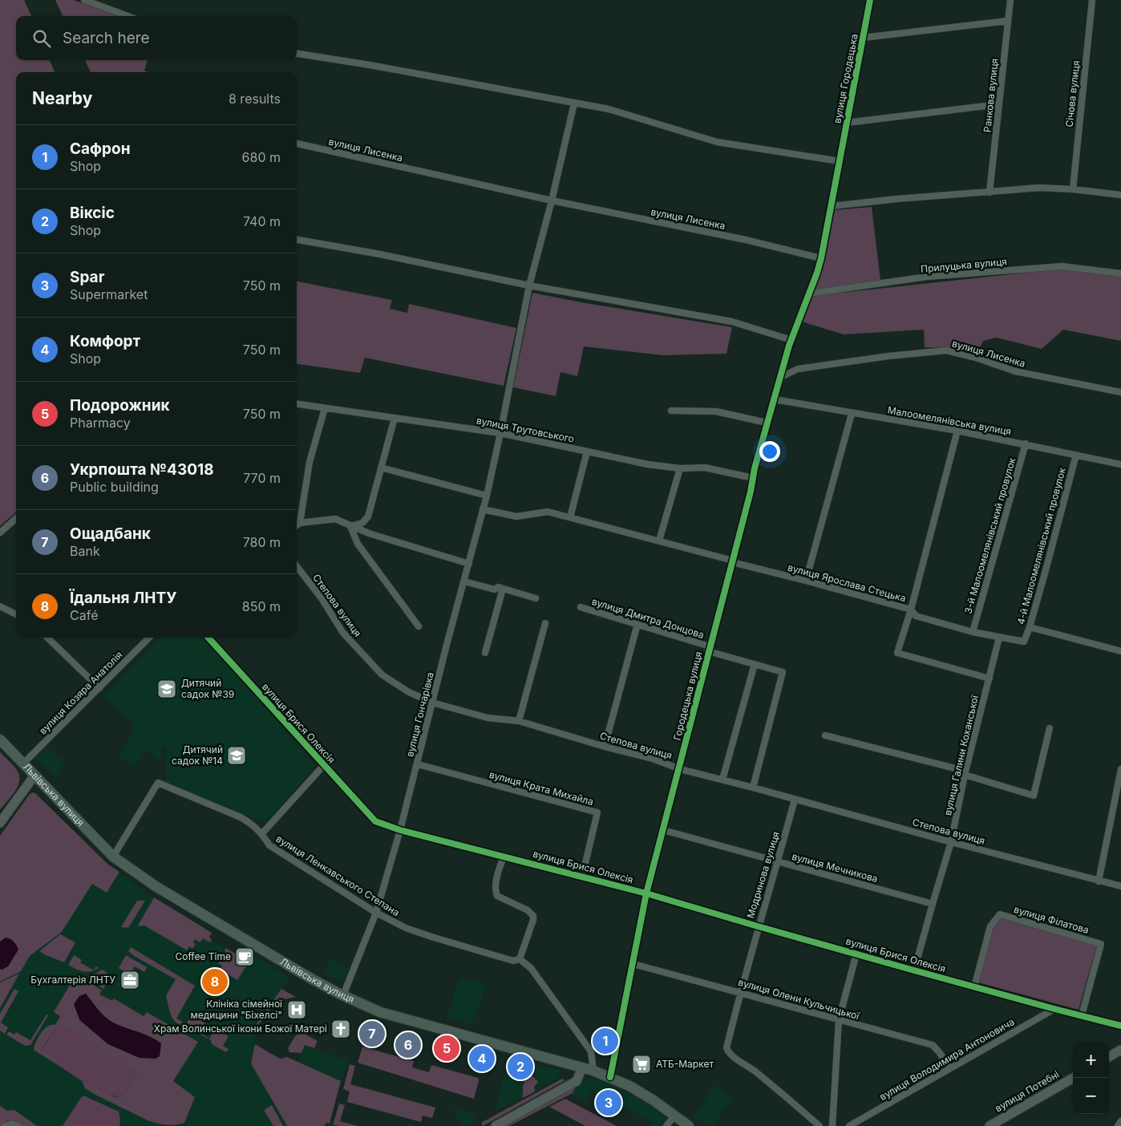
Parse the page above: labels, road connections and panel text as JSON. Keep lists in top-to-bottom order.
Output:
{
  "streets": {
    "main road": ["Львівська вулиця"],
    "street": [
      "вулиця Городецька",
      "Січова вулиця",
      "Ранкова вулиця",
      "вулиця Лисенка",
      "Прилуцька вулиця",
      "Малоомелянівська вулиця",
      "вулиця Трутовського",
      "3-й Малоомелянівський провулок",
      "4-й Малоомелянівський провулок",
      "вулиця Ярослава Стецька",
      "Степова вулиця",
      "вулиця Дмитра Донцова",
      "вулиця Козяра Анатолія",
      "Городецька вулиця",
      "вулиця Гончарівка",
      "вулиця Брися Олексія",
      "вулиця Галини Коханської",
      "вулиця Крата Михайла",
      "вулиця Мечникова",
      "Модринова вулиця",
      "вулиця Ленкавського Степана",
      "вулиця Філатова",
      "вулиця Олени Кульчицької",
      "вулиця Володимира Антоновича",
      "вулиця Потебні"
    ]
  },
  "crossings": [
    ["вулиця Городецька", "вулиця Лисенка"],
    ["вулиця Городецька", "Городецька вулиця"],
    ["вулиця Лисенка", "Городецька вулиця"],
    ["Прилуцька вулиця", "Городецька вулиця"],
    ["Малоомелянівська вулиця", "3-й Малоомелянівський провулок"],
    ["Малоомелянівська вулиця", "4-й Малоомелянівський провулок"],
    ["Малоомелянівська вулиця", "Городецька вулиця"],
    ["вулиця Трутовського", "Городецька вулиця"],
    ["вулиця Трутовського", "вулиця Гончарівка"],
    ["3-й Малоомелянівський провулок", "вулиця Ярослава Стецька"],
    ["4-й Малоомелянівський провулок", "вулиця Ярослава Стецька"],
    ["вулиця Ярослава Стецька", "Городецька вулиця"],
    ["вулиця Ярослава Стецька", "вулиця Гончарівка"],
    ["вулиця Ярослава Стецька", "вулиця Галини Коханської"],
    ["Степова вулиця", "вулиця Дмитра Донцова"],
    ["Степова вулиця", "Городецька вулиця"],
    ["Степова вулиця", "вулиця Гончарівка"],
    ["Степова вулиця", "вулиця Галини Коханської"],
    ["Степова вулиця", "Модринова вулиця"],
    ["вулиця Дмитра Донцова", "Городецька вулиця"],
    ["вулиця Козяра Анатолія", "Львівська вулиця"],
    ["Городецька вулиця", "вулиця Брися Олексія"],
    ["Городецька вулиця", "Львівська вулиця"],
    ["Городецька вулиця", "вулиця Мечникова"],
    ["Городецька вулиця", "вулиця Олени Кульчицької"],
    ["вулиця Гончарівка", "вулиця Брися Олексія"],
    ["вулиця Гончарівка", "вулиця Крата Михайла"],
    ["вулиця Гончарівка", "Львівська вулиця"],
    ["вулиця Гончарівка", "вулиця Ленкавського Степана"],
    ["вулиця Брися Олексія", "вулиця Галини Коханської"],
    ["вулиця Брися Олексія", "вулиця Крата Михайла"],
    ["вулиця Брися Олексія", "Модринова вулиця"],
    ["вулиця Брися Олексія", "вулиця Філатова"],
    ["вулиця Брися Олексія", "вулиця Володимира Антоновича"],
    ["вулиця Галини Коханської", "вулиця Мечникова"],
    ["Львівська вулиця", "вулиця Ленкавського Степана"],
    ["вулиця Мечникова", "Модринова вулиця"],
    ["Модринова вулиця", "вулиця Олени Кульчицької"],
    ["вулиця Олени Кульчицької", "вулиця Володимира Антоновича"]
  ],
  "places": {
    "school or university": ["Дитячий садок №39", "Дитячий садок №14"],
    "cafe": ["Coffee Time"],
    "office": ["Бухгалтерія ЛНТУ"],
    "hospital": ["Клініка сімейної медицини \"Біхелсі\""],
    "church": ["Храм Волинської ікони Божої Матері"],
    "supermarket": ["АТБ-Маркет"]
  },
  "page": {
    "search": "Search here",
    "heading": ["Nearby", "8 results"],
    "list": [
      {
        "mark": "1",
        "name": "Сафрон",
        "note": "Shop",
        "value": "680 m"
      },
      {
        "mark": "2",
        "name": "Віксіс",
        "note": "Shop",
        "value": "740 m"
      },
      {
        "mark": "3",
        "name": "Spar",
        "note": "Supermarket",
        "value": "750 m"
      },
      {
        "mark": "4",
        "name": "Комфорт",
        "note": "Shop",
        "value": "750 m"
      },
      {
        "mark": "5",
        "name": "Подорожник",
        "note": "Pharmacy",
        "value": "750 m"
      },
      {
        "mark": "6",
        "name": "Укрпошта №43018",
        "note": "Public building",
        "value": "770 m"
      },
      {
        "mark": "7",
        "name": "Ощадбанк",
        "note": "Bank",
        "value": "780 m"
      },
      {
        "mark": "8",
        "name": "Їдальня ЛНТУ",
        "note": "Café",
        "value": "850 m"
      }
    ],
    "pins": [
      "8",
      "7",
      "1",
      "6",
      "5",
      "4",
      "2",
      "3"
    ],
    "map_buttons": ["+", "−"]
  }
}
